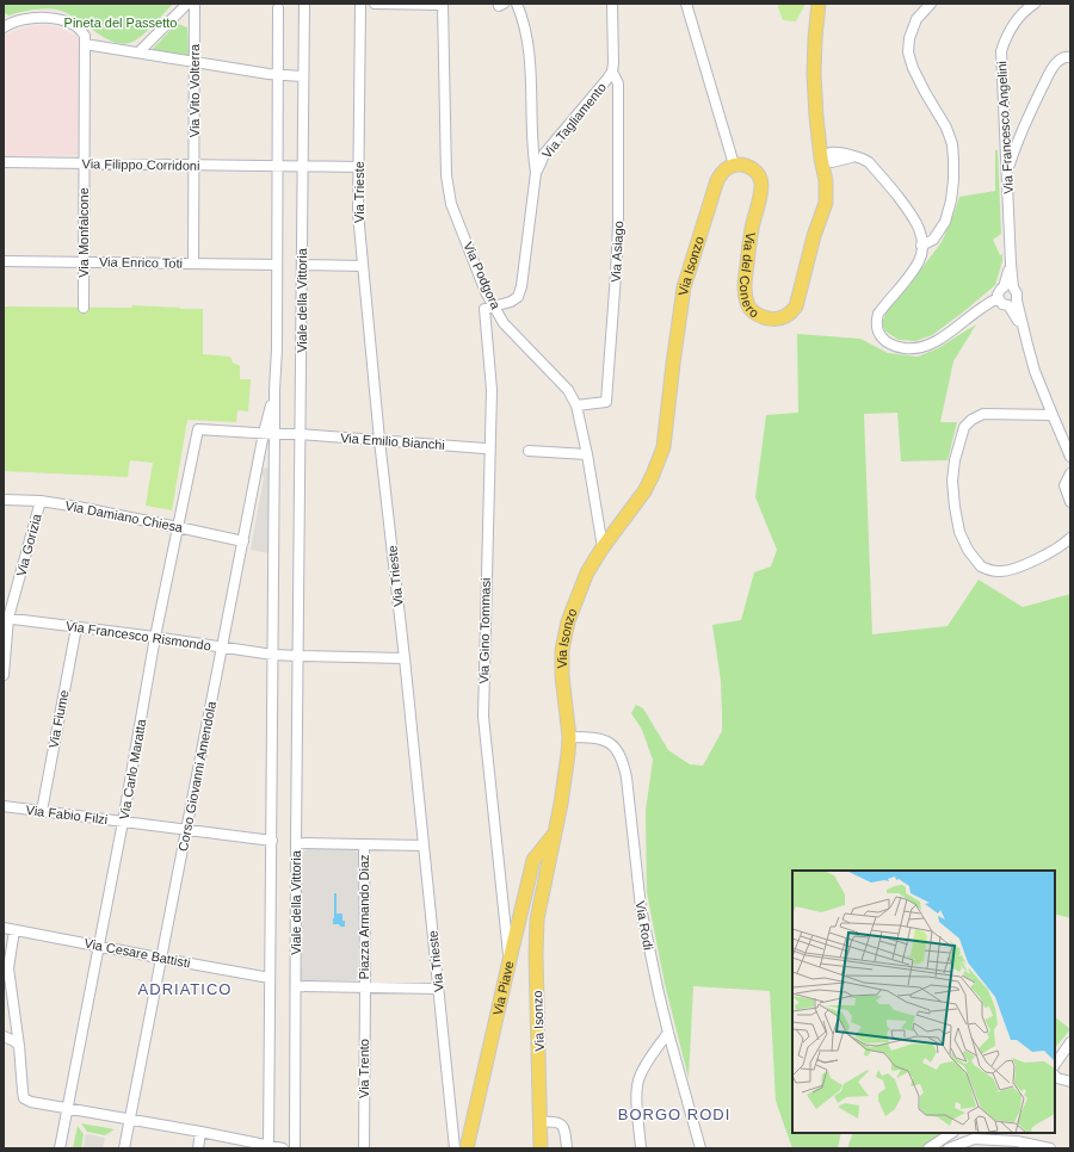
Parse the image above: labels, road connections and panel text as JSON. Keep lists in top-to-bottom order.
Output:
{
  "streets": {
    "main road": ["Via Isonzo", "Via del Conero", "Via Piave"],
    "street": [
      "Via Vito Volterra",
      "Via Tagliamento",
      "Via Francesco Angelini",
      "Via Filippo Corridoni",
      "Via Trieste",
      "Via Monfalcone",
      "Via Asiago",
      "Via Enrico Toti",
      "Via Podgora",
      "Viale della Vittoria",
      "Via Emilio Bianchi",
      "Via Damiano Chiesa",
      "Via Gorizia",
      "Via Gino Tommasi",
      "Via Francesco Rismondo",
      "Via Fiume",
      "Via Carlo Maratta",
      "Corso Giovanni Amendola",
      "Via Fabio Filzi",
      "Piazza Armando Diaz",
      "Via Rodi",
      "Via Cesare Battisti",
      "Via Trento"
    ]
  },
  "crossings": [
    ["Via Vito Volterra", "Via Filippo Corridoni"],
    ["Via Vito Volterra", "Via Enrico Toti"],
    ["Via Tagliamento", "Via Asiago"],
    ["Via Tagliamento", "Via Podgora"],
    ["Via Tagliamento", "Via Gino Tommasi"],
    ["Via Filippo Corridoni", "Via Monfalcone"],
    ["Via Filippo Corridoni", "Viale della Vittoria"],
    ["Via Trieste", "Via Emilio Bianchi"],
    ["Via Monfalcone", "Via Enrico Toti"],
    ["Via Asiago", "Via Podgora"],
    ["Via Enrico Toti", "Viale della Vittoria"],
    ["Via Isonzo", "Via del Conero"],
    ["Via Isonzo", "Via Podgora"],
    ["Via Isonzo", "Via Rodi"],
    ["Via Isonzo", "Via Piave"],
    ["Via Podgora", "Via Gino Tommasi"],
    ["Viale della Vittoria", "Via Emilio Bianchi"],
    ["Viale della Vittoria", "Via Francesco Rismondo"],
    ["Viale della Vittoria", "Corso Giovanni Amendola"],
    ["Viale della Vittoria", "Via Fabio Filzi"],
    ["Viale della Vittoria", "Piazza Armando Diaz"],
    ["Viale della Vittoria", "Via Cesare Battisti"],
    ["Via Damiano Chiesa", "Via Gorizia"],
    ["Via Damiano Chiesa", "Via Carlo Maratta"],
    ["Via Damiano Chiesa", "Corso Giovanni Amendola"],
    ["Via Gorizia", "Via Francesco Rismondo"],
    ["Via Gino Tommasi", "Via Piave"],
    ["Via Francesco Rismondo", "Via Fiume"],
    ["Via Francesco Rismondo", "Via Carlo Maratta"],
    ["Via Francesco Rismondo", "Corso Giovanni Amendola"],
    ["Via Fiume", "Via Fabio Filzi"],
    ["Via Carlo Maratta", "Corso Giovanni Amendola"],
    ["Via Carlo Maratta", "Via Fabio Filzi"],
    ["Via Carlo Maratta", "Via Cesare Battisti"],
    ["Corso Giovanni Amendola", "Via Fabio Filzi"],
    ["Corso Giovanni Amendola", "Via Cesare Battisti"],
    ["Piazza Armando Diaz", "Via Trento"]
  ],
  "districts": ["ADRIATICO", "BORGO RODI"],
  "parks": ["Pineta del Passetto"]
}
